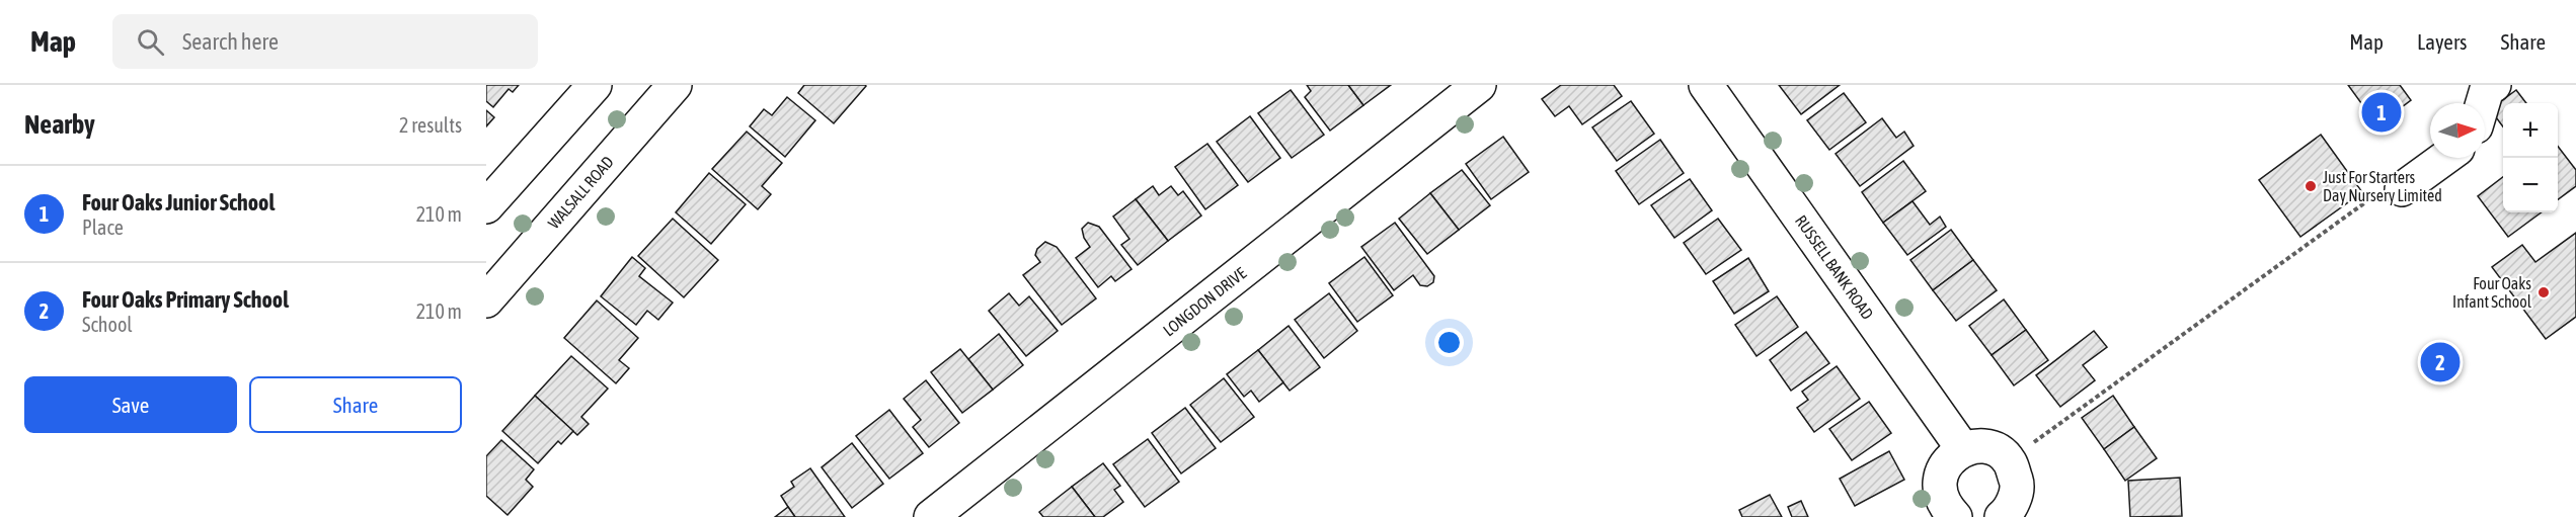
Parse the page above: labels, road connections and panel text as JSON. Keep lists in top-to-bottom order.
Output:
{
  "streets": {
    "street": ["WALSALL ROAD", "RUSSELL BANK ROAD", "LONGDON DRIVE"]
  },
  "places": ["Just For Starters Day Nursery Limited", "Four Oaks Infant School"],
  "north": "right",
  "page": {
    "header": "Map",
    "search": "Search here",
    "nav": ["Map", "Layers", "Share"],
    "heading": ["Nearby", "2 results"],
    "pins": ["1", "2"],
    "map_buttons": ["+", "−"],
    "list": [
      {
        "mark": "1",
        "name": "Four Oaks Junior School",
        "note": "Place",
        "value": "210 m"
      },
      {
        "mark": "2",
        "name": "Four Oaks Primary School",
        "note": "School",
        "value": "210 m"
      }
    ],
    "buttons": ["Save", "Share"]
  }
}
